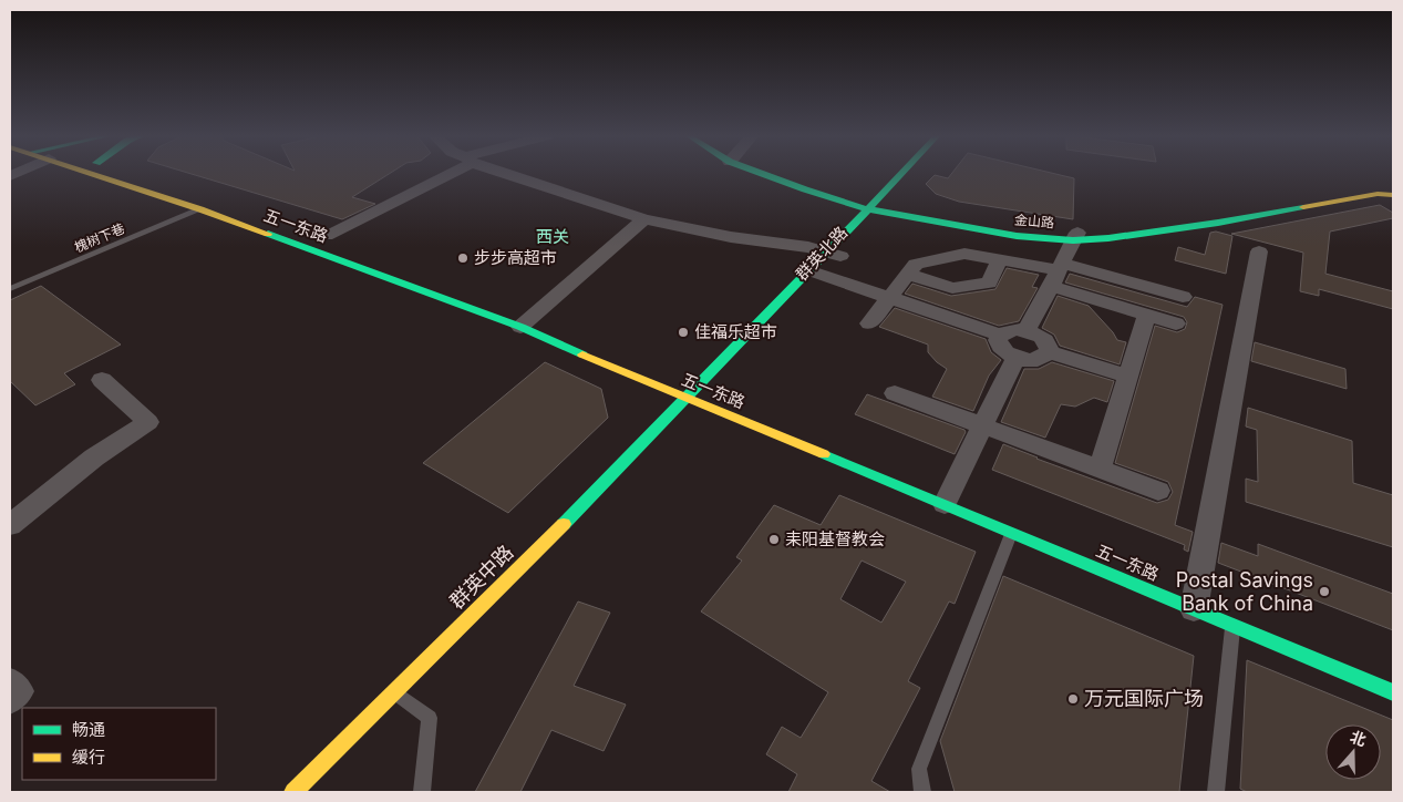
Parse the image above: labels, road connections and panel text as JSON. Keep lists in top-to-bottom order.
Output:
{
  "streets": {
    "main road": [
      "金山路",
      "五一东路",
      "群英北路",
      "群英中路"
    ],
    "lane": ["槐树下巷"]
  },
  "crossings": [
    ["金山路", "群英北路"],
    ["五一东路", "槐树下巷"],
    ["五一东路", "群英北路"],
    ["五一东路", "群英中路"],
    ["群英北路", "群英中路"]
  ],
  "districts": ["西关"],
  "places": [
    "步步高超市",
    "佳福乐超市",
    "耒阳基督教会",
    "Postal Savings Bank of China",
    "万元国际广场"
  ],
  "legend": ["畅通", "缓行"],
  "north": "top"
}
